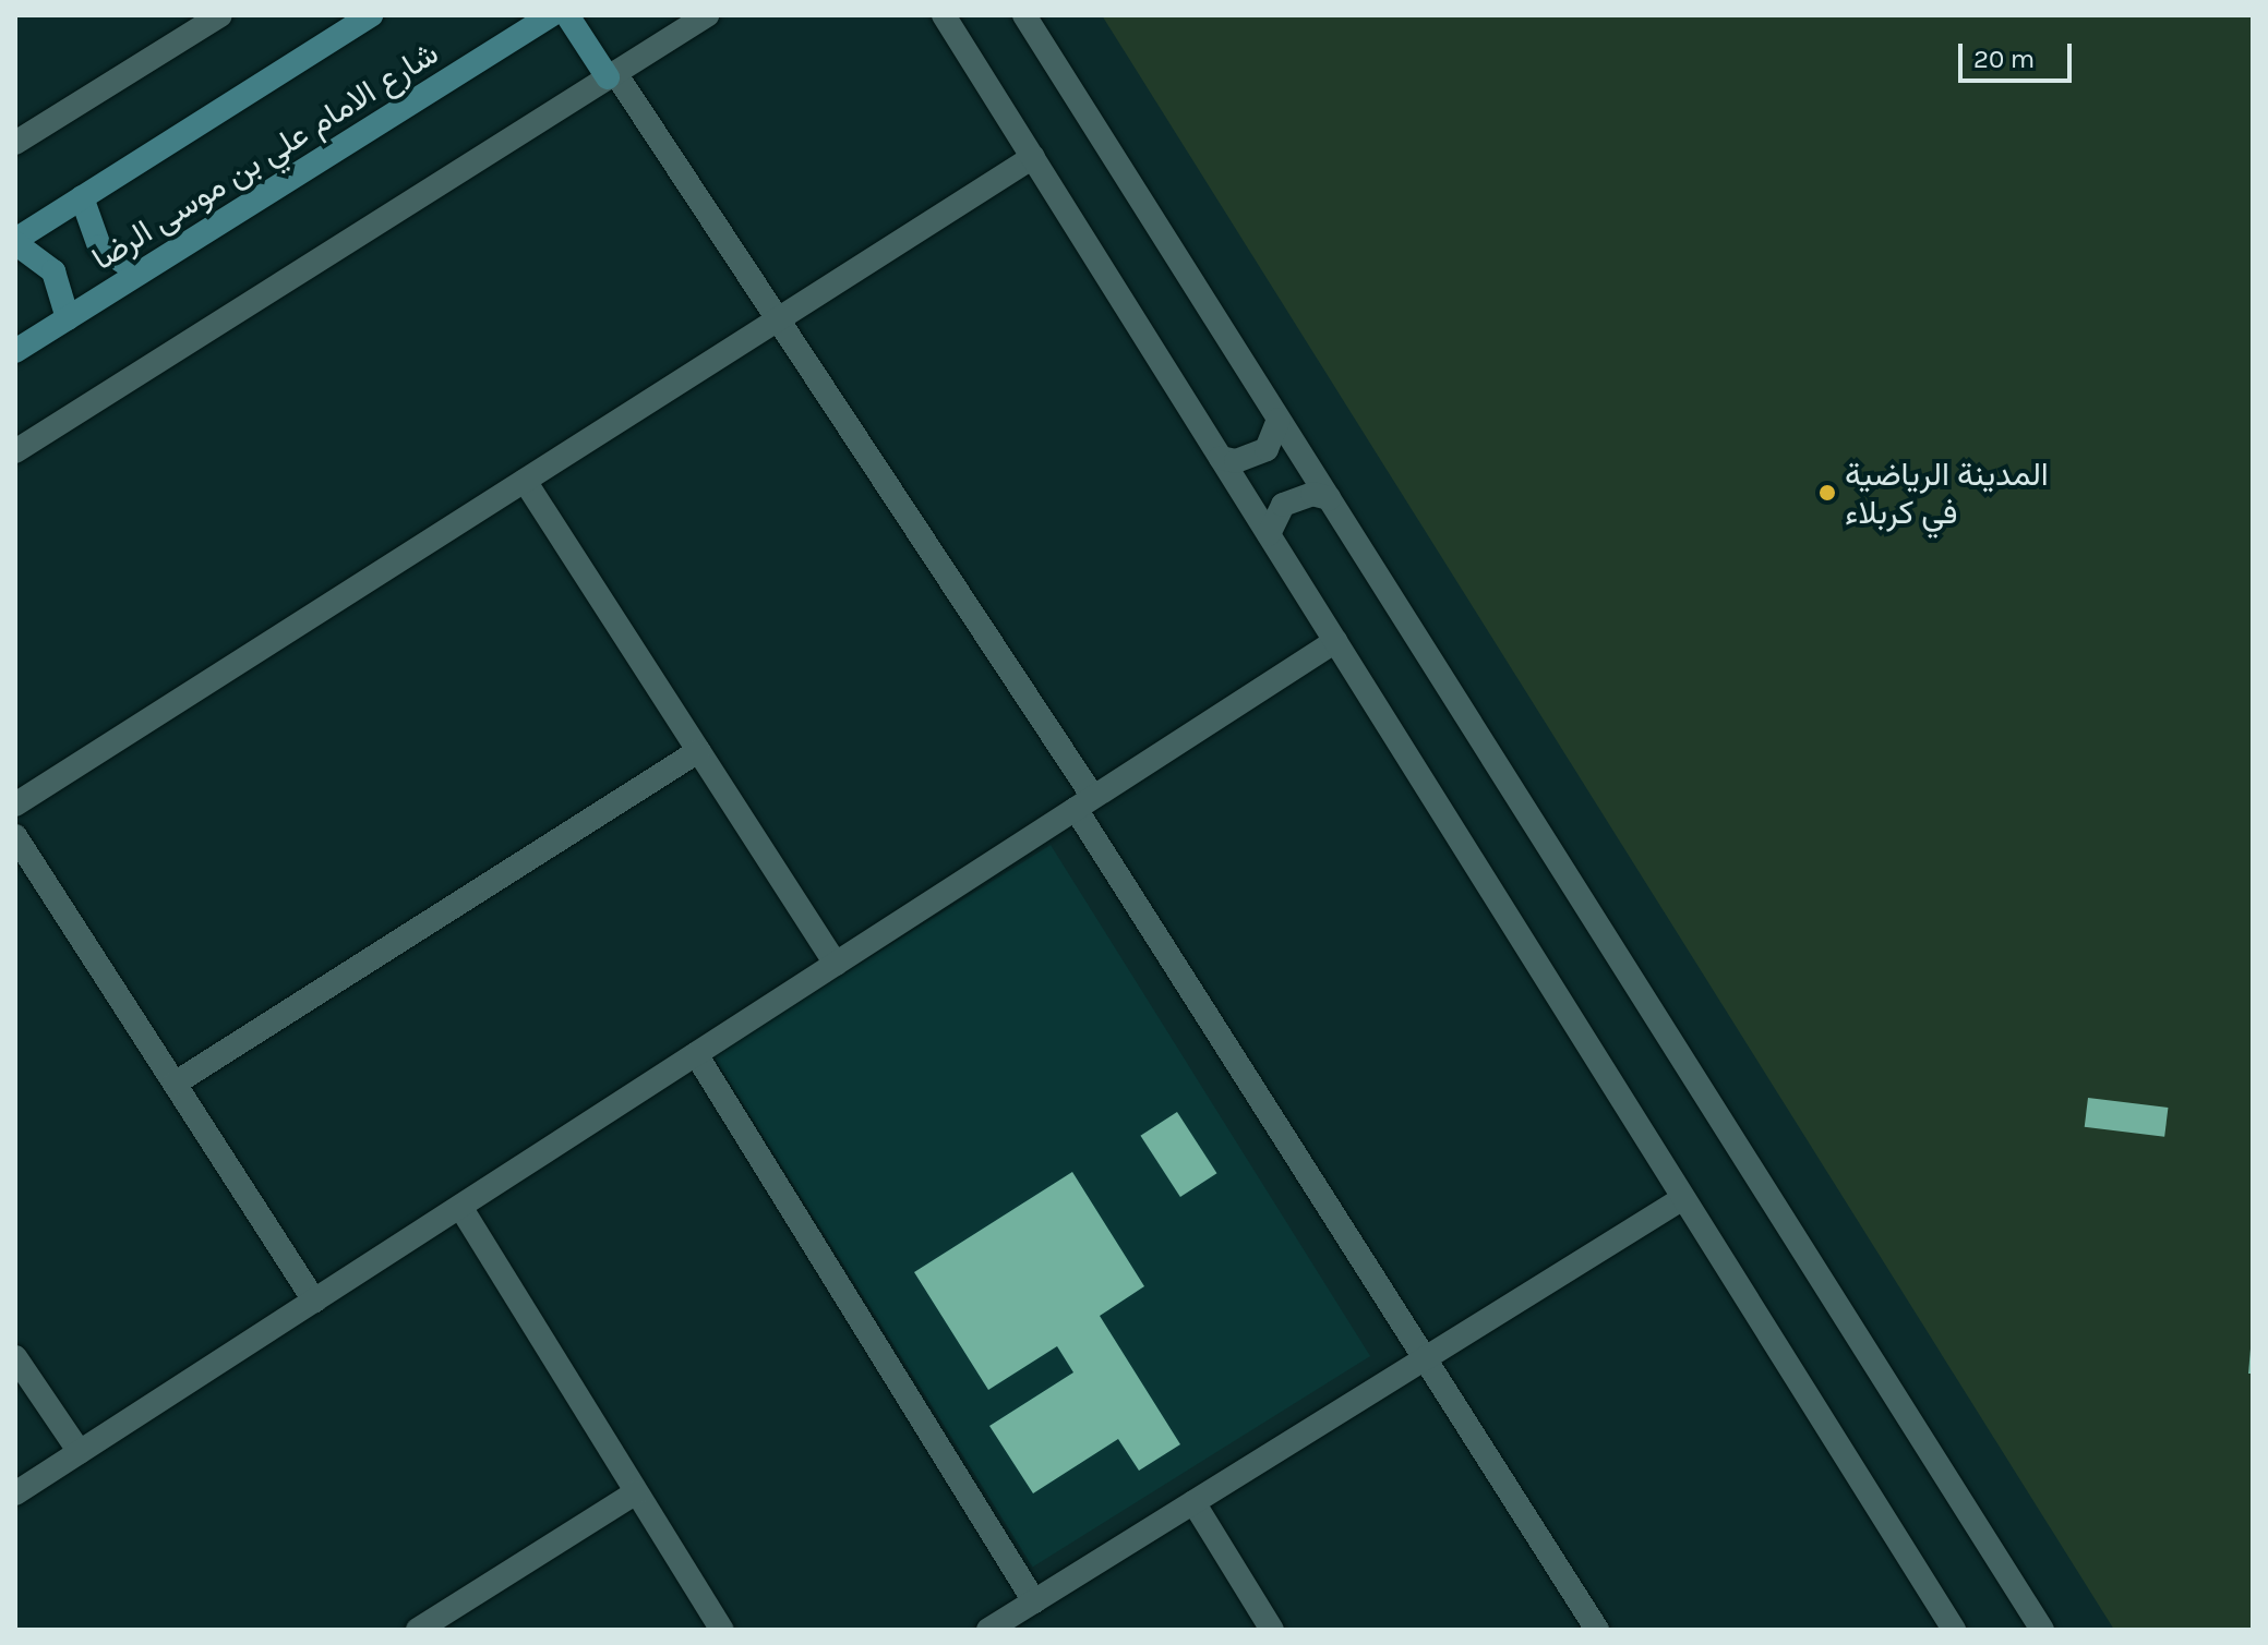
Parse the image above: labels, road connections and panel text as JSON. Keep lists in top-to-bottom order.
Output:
{
  "streets": {
    "main road": ["شارع الامام علي بن موسى الرضا"]
  },
  "places": ["المدينة الرياضية في كربلاء"],
  "scale_bar": "20 m"
}
